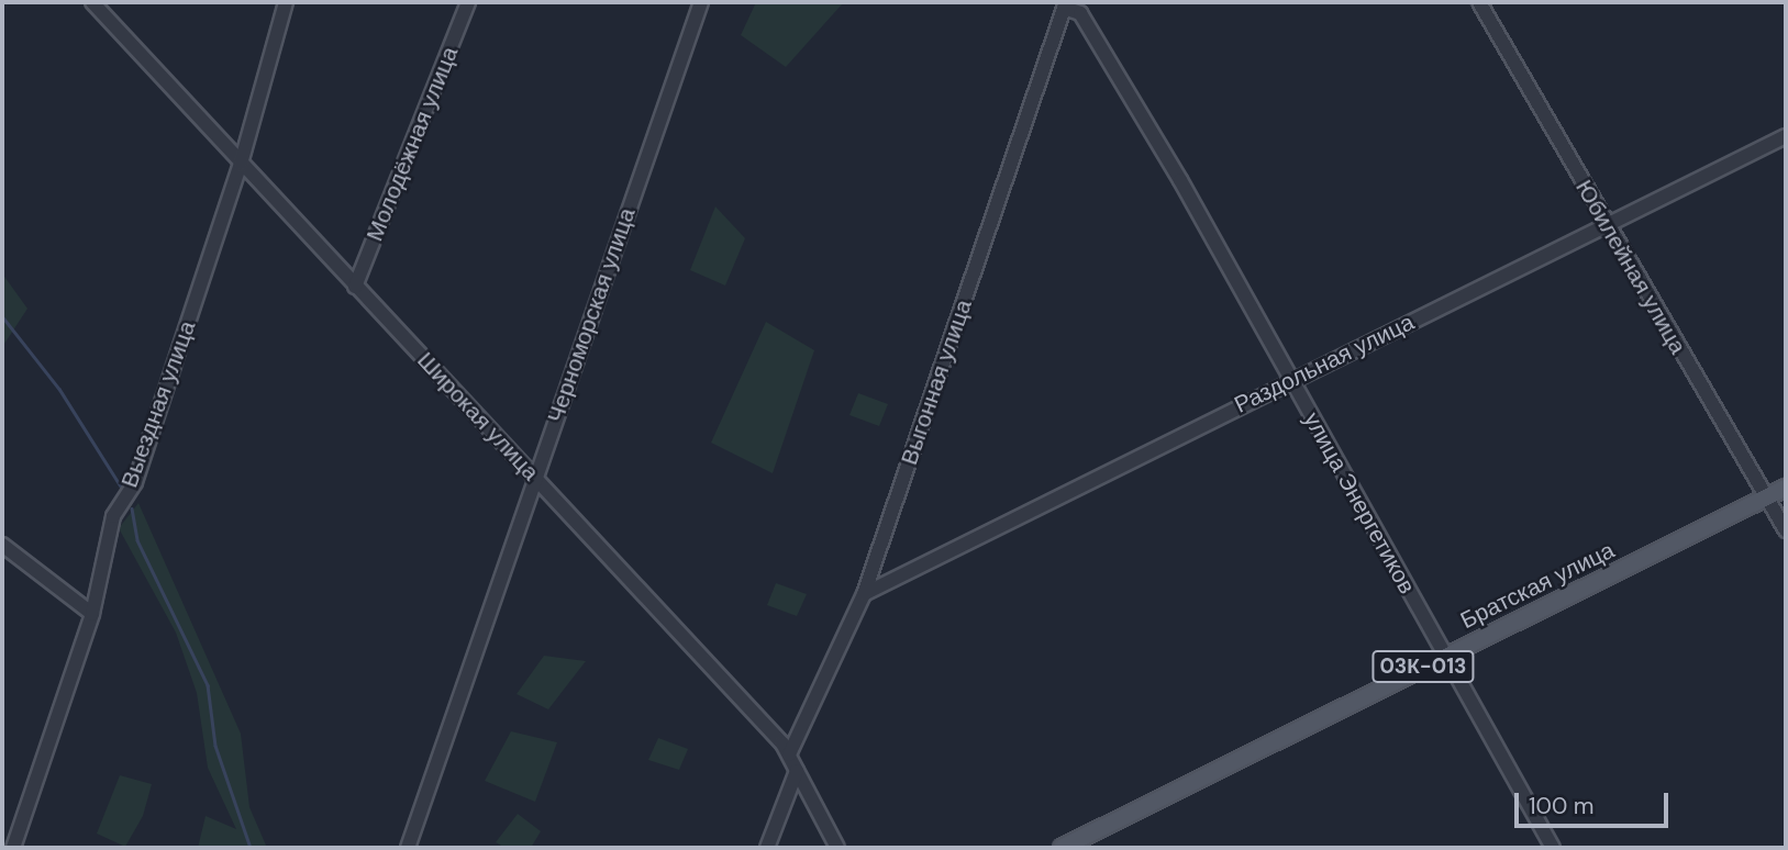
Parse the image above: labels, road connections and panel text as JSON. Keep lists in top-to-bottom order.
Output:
{
  "streets": {
    "main road": ["Братская улица", "03К-013"],
    "street": [
      "Молодёжная улица",
      "Юбилейная улица",
      "Черноморская улица",
      "Раздольная улица",
      "Выгонная улица",
      "Выездная улица",
      "Широкая улица",
      "улица Энергетиков"
    ]
  },
  "crossings": [
    ["Молодёжная улица", "Широкая улица"],
    ["Юбилейная улица", "Раздольная улица"],
    ["Юбилейная улица", "Братская улица"],
    ["Черноморская улица", "Широкая улица"],
    ["Раздольная улица", "Выгонная улица"],
    ["Раздольная улица", "улица Энергетиков"],
    ["Выгонная улица", "Широкая улица"],
    ["Выгонная улица", "улица Энергетиков"],
    ["Выездная улица", "Широкая улица"],
    ["улица Энергетиков", "Братская улица"]
  ],
  "scale_bar": "100 m"
}
